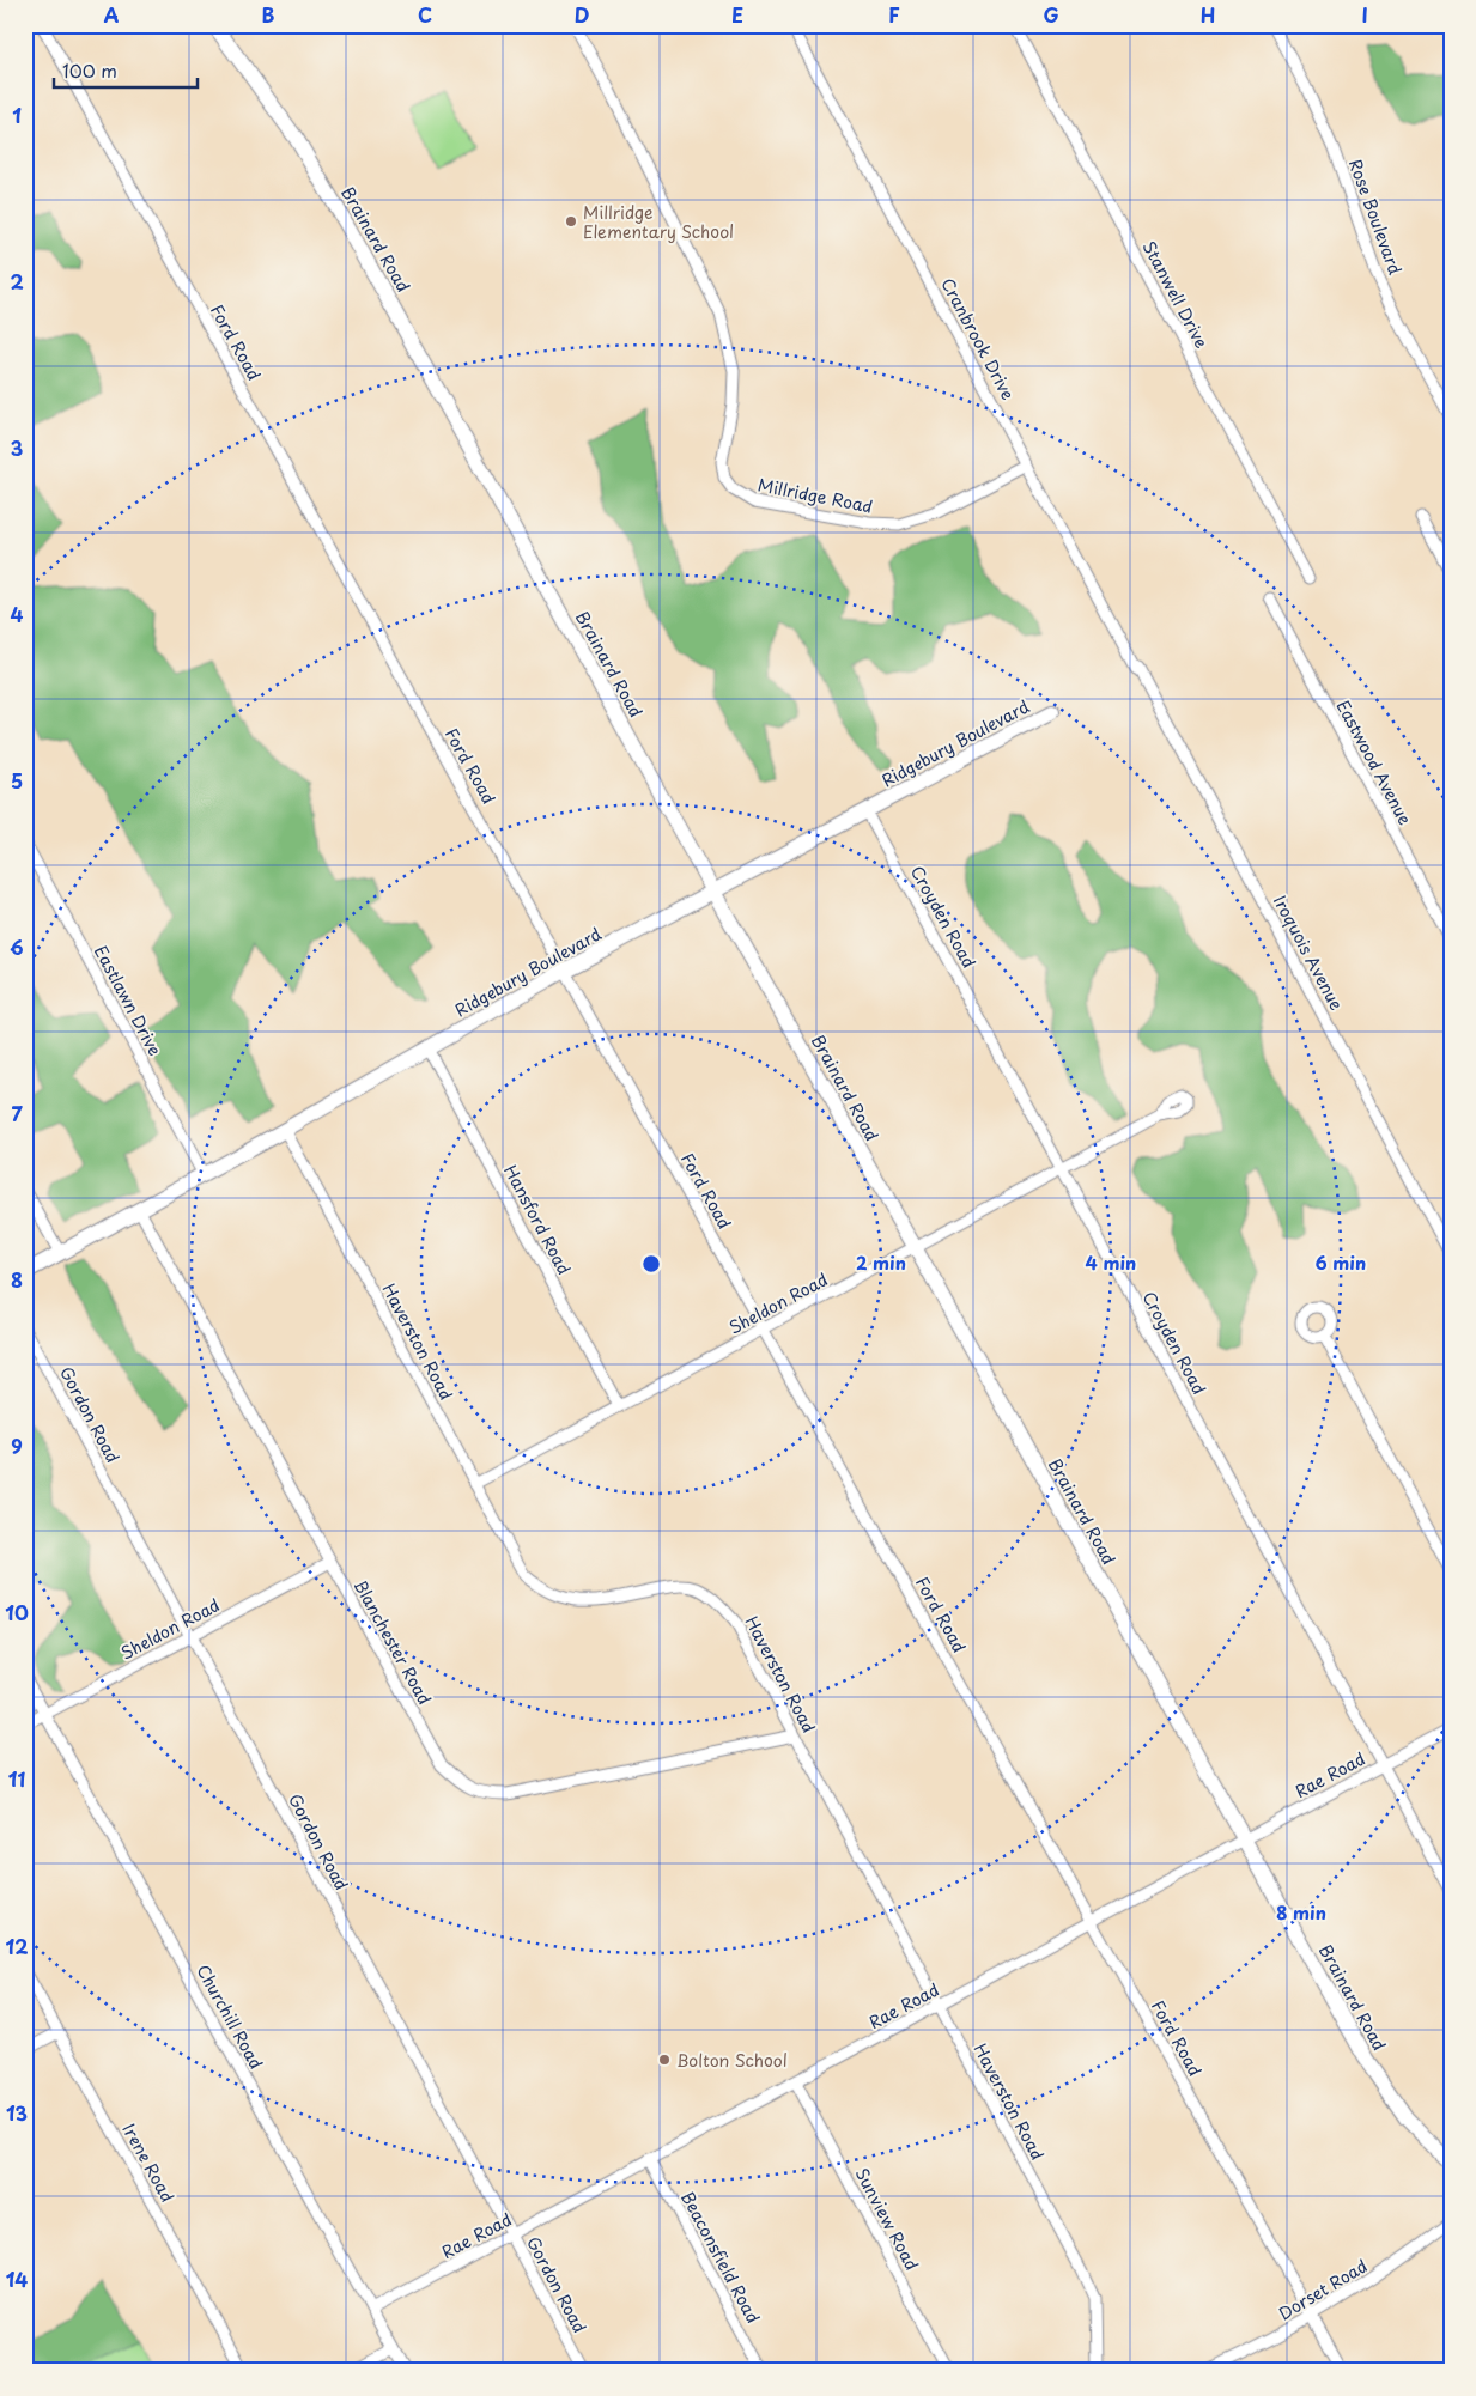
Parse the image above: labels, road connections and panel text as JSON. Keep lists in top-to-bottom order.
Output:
{
  "streets": {
    "street": [
      "Rose Boulevard",
      "Brainard Road",
      "Stanwell Drive",
      "Cranbrook Drive",
      "Ford Road",
      "Millridge Road",
      "Ridgebury Boulevard",
      "Eastwood Avenue",
      "Croyden Road",
      "Iroquois Avenue",
      "Eastlawn Drive",
      "Hansford Road",
      "Sheldon Road",
      "Haverston Road",
      "Gordon Road",
      "Blanchester Road",
      "Rae Road",
      "Churchill Road",
      "Irene Road",
      "Sunview Road",
      "Beaconsfield Road",
      "Dorset Road"
    ]
  },
  "crossings": [
    ["Brainard Road", "Ridgebury Boulevard"],
    ["Brainard Road", "Sheldon Road"],
    ["Brainard Road", "Rae Road"],
    ["Cranbrook Drive", "Millridge Road"],
    ["Cranbrook Drive", "Iroquois Avenue"],
    ["Ford Road", "Ridgebury Boulevard"],
    ["Ford Road", "Sheldon Road"],
    ["Ford Road", "Rae Road"],
    ["Ford Road", "Dorset Road"],
    ["Ridgebury Boulevard", "Croyden Road"],
    ["Ridgebury Boulevard", "Eastlawn Drive"],
    ["Ridgebury Boulevard", "Hansford Road"],
    ["Ridgebury Boulevard", "Haverston Road"],
    ["Ridgebury Boulevard", "Blanchester Road"],
    ["Croyden Road", "Sheldon Road"],
    ["Croyden Road", "Rae Road"],
    ["Hansford Road", "Sheldon Road"],
    ["Sheldon Road", "Haverston Road"],
    ["Sheldon Road", "Gordon Road"],
    ["Sheldon Road", "Blanchester Road"],
    ["Sheldon Road", "Churchill Road"],
    ["Haverston Road", "Blanchester Road"],
    ["Haverston Road", "Rae Road"],
    ["Gordon Road", "Rae Road"],
    ["Rae Road", "Churchill Road"],
    ["Rae Road", "Sunview Road"],
    ["Rae Road", "Beaconsfield Road"]
  ],
  "places": ["Millridge Elementary School", "Bolton School"],
  "scale_bar": "100 m",
  "grid": {
    "columns": [
      "A",
      "B",
      "C",
      "D",
      "E",
      "F",
      "G",
      "H",
      "I"
    ],
    "rows": [
      "1",
      "2",
      "3",
      "4",
      "5",
      "6",
      "7",
      "8",
      "9",
      "10",
      "11",
      "12",
      "13",
      "14"
    ]
  },
  "rings": [
    "2 min",
    "4 min",
    "6 min",
    "8 min"
  ]
}
